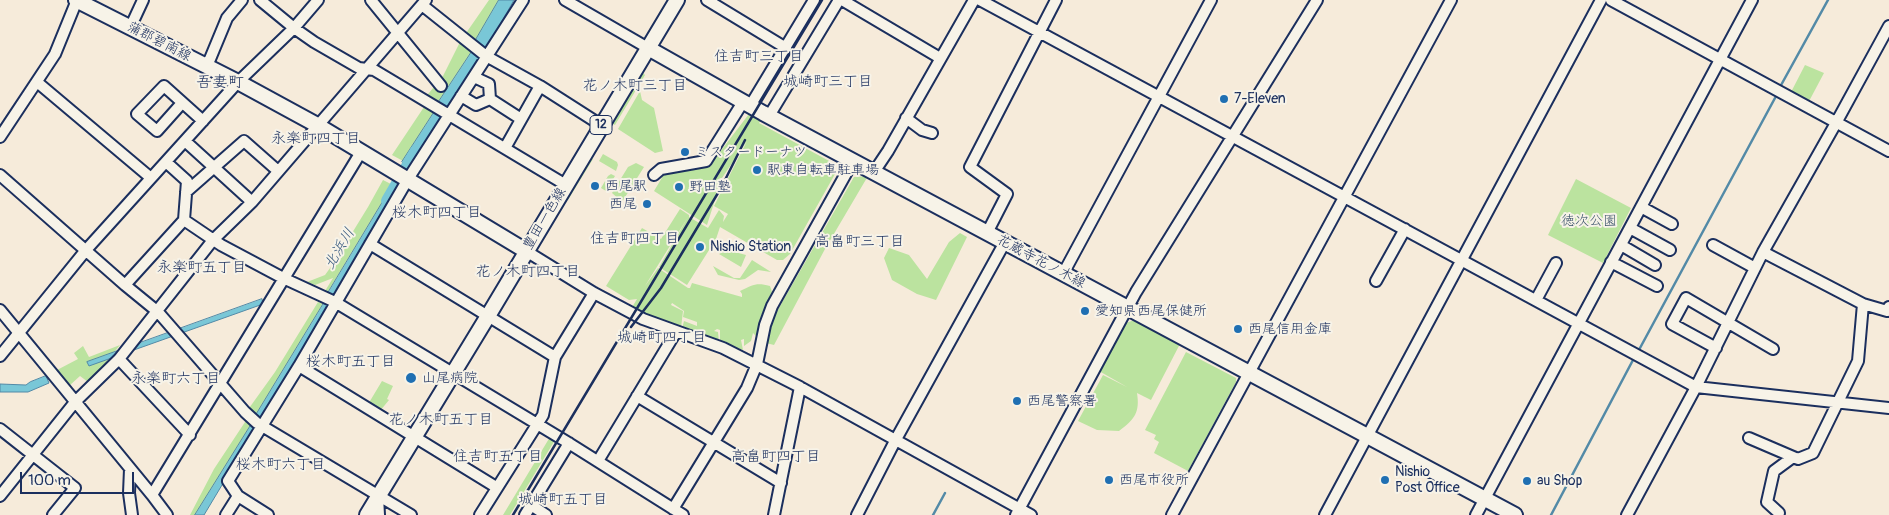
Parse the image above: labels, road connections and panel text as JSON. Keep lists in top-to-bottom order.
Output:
{
  "streets": {
    "main road": [
      "蒲郡碧南線",
      "12",
      "豊田一色線",
      "花蔵寺花ノ木線"
    ]
  },
  "crossings": [
    ["蒲郡碧南線", "豊田一色線"],
    ["豊田一色線", "花蔵寺花ノ木線"]
  ],
  "districts": [
    "住吉町三丁目",
    "城崎町三丁目",
    "吾妻町",
    "花ノ木町三丁目",
    "永楽町四丁目",
    "桜木町四丁目",
    "住吉町四丁目",
    "高畠町三丁目",
    "永楽町五丁目",
    "花ノ木町四丁目",
    "城崎町四丁目",
    "桜木町五丁目",
    "永楽町六丁目",
    "花ノ木町五丁目",
    "住吉町五丁目",
    "高畠町四丁目",
    "桜木町六丁目",
    "城崎町五丁目"
  ],
  "water": ["北浜川"],
  "parks": ["徳次公園"],
  "places": [
    "7-Eleven",
    "ミスタードーナツ",
    "駅東自転車駐車場",
    "西尾駅",
    "野田塾",
    "西尾",
    "Nishio Station",
    "愛知県西尾保健所",
    "西尾信用金庫",
    "山尾病院",
    "西尾警察署",
    "西尾市役所",
    "Nishio Post Office",
    "au Shop"
  ],
  "scale_bar": "100 m"
}
